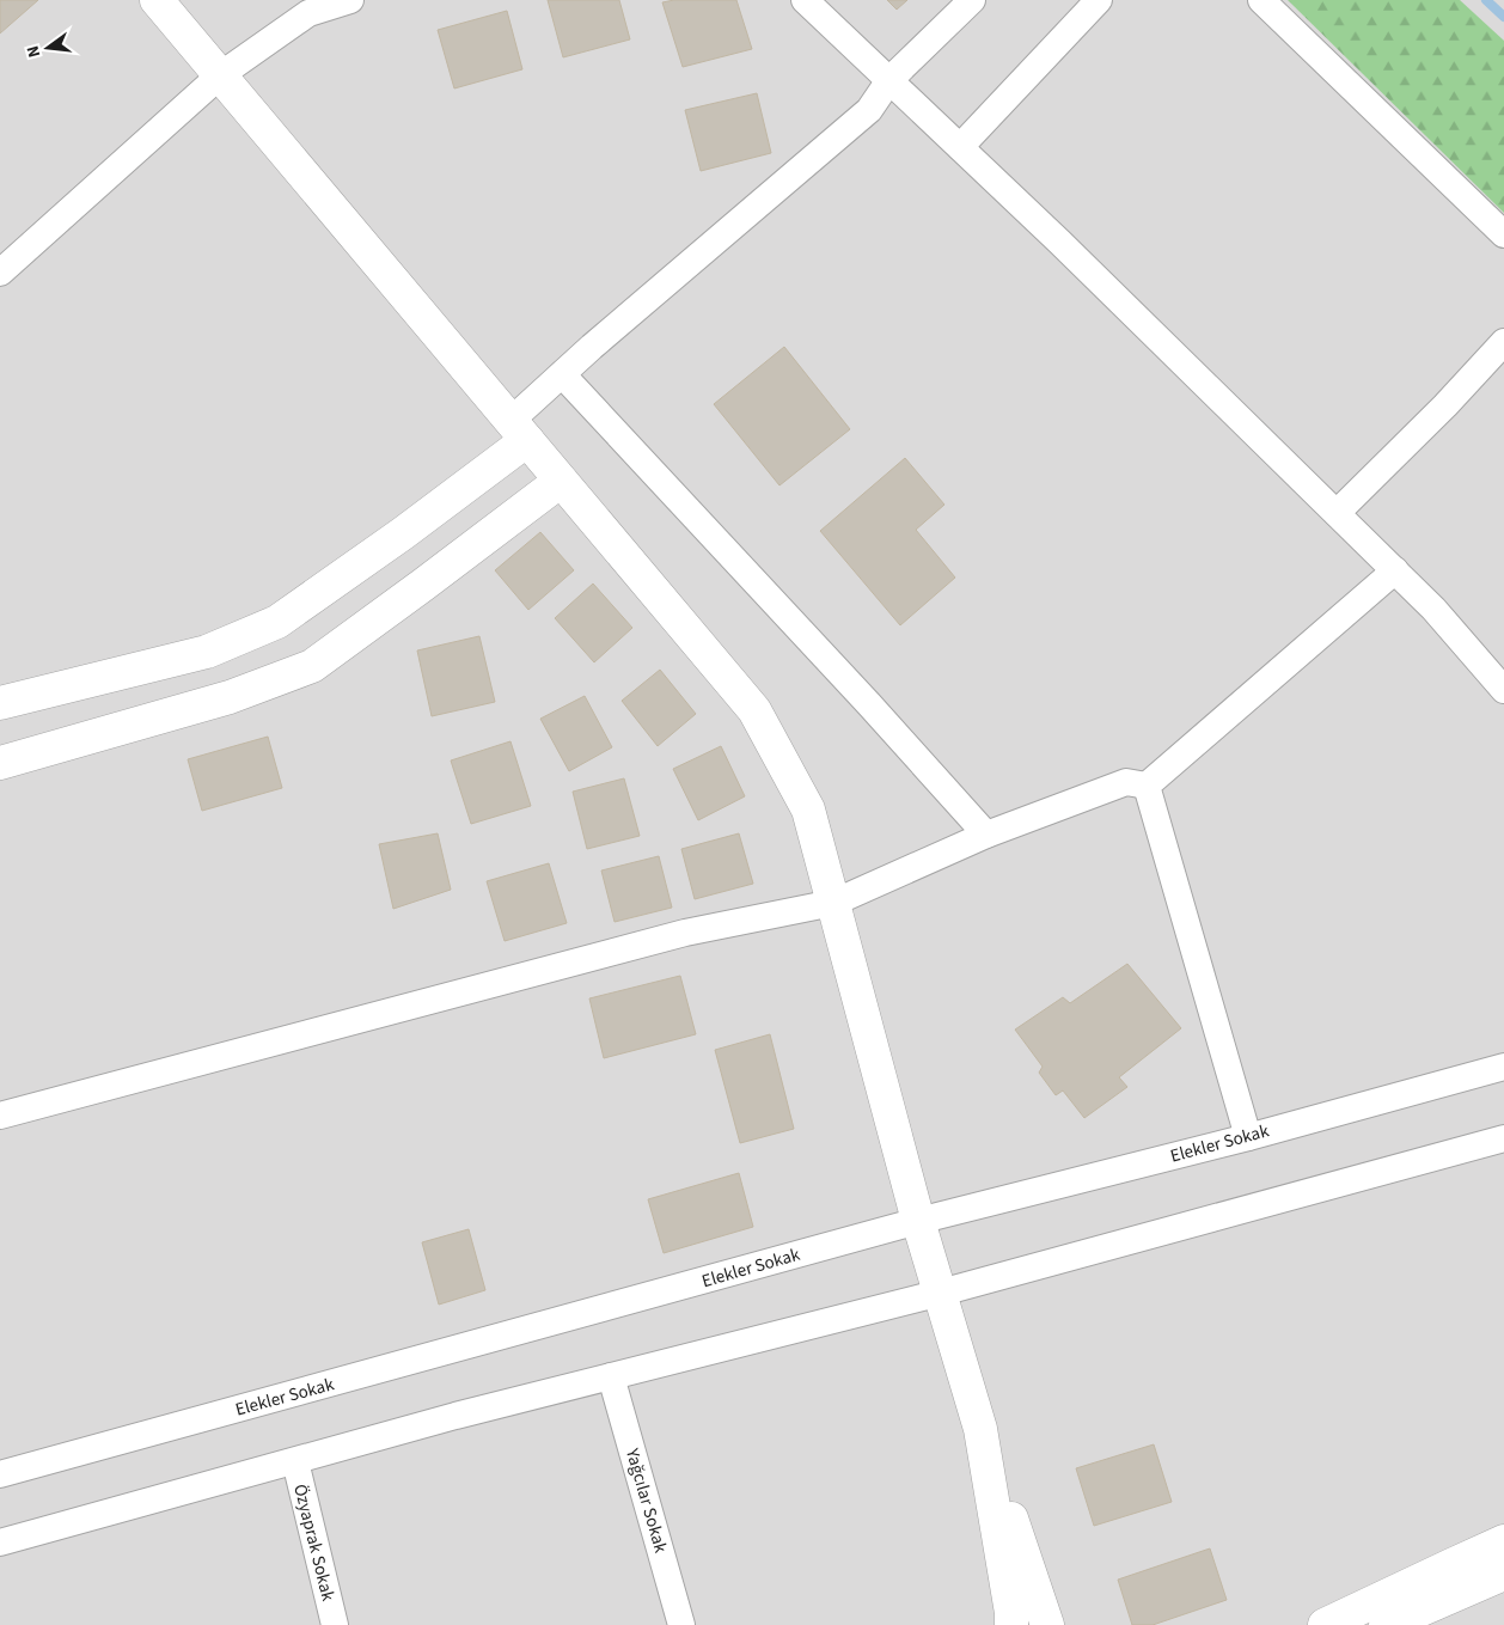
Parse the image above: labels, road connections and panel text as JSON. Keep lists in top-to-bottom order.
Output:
{
  "streets": {
    "street": ["Elekler Sokak", "Yağcılar Sokak", "Özyaprak Sokak"]
  },
  "north": "left"
}
